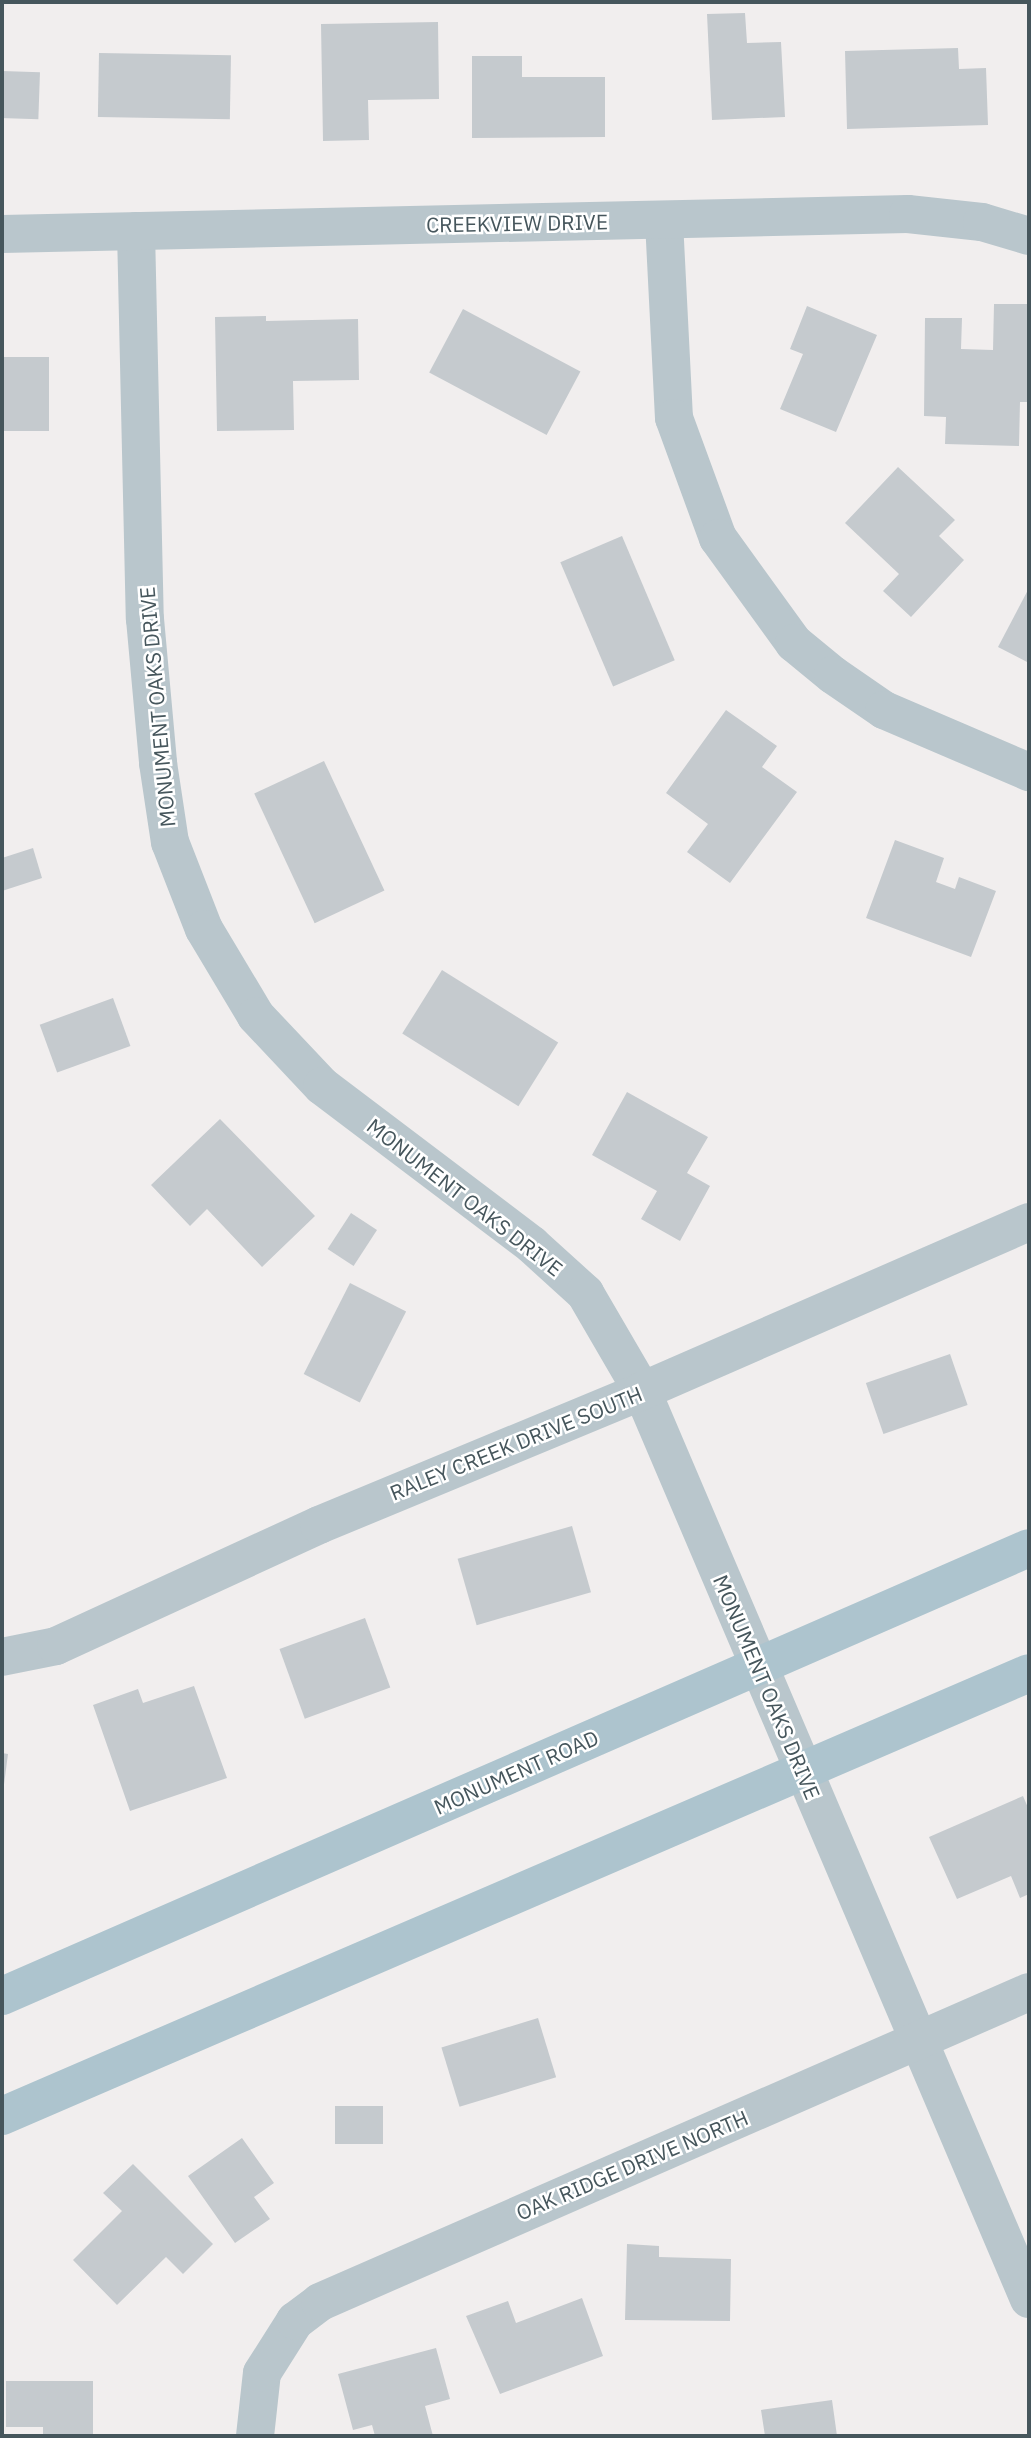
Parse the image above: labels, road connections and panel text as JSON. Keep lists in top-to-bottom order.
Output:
{
  "streets": {
    "main road": ["MONUMENT ROAD"],
    "street": [
      "CREEKVIEW DRIVE",
      "MONUMENT OAKS DRIVE",
      "RALEY CREEK DRIVE SOUTH",
      "OAK RIDGE DRIVE NORTH"
    ]
  },
  "crossings": [
    ["CREEKVIEW DRIVE", "MONUMENT OAKS DRIVE"],
    ["MONUMENT OAKS DRIVE", "RALEY CREEK DRIVE SOUTH"],
    ["MONUMENT OAKS DRIVE", "MONUMENT ROAD"],
    ["MONUMENT OAKS DRIVE", "OAK RIDGE DRIVE NORTH"]
  ]
}
